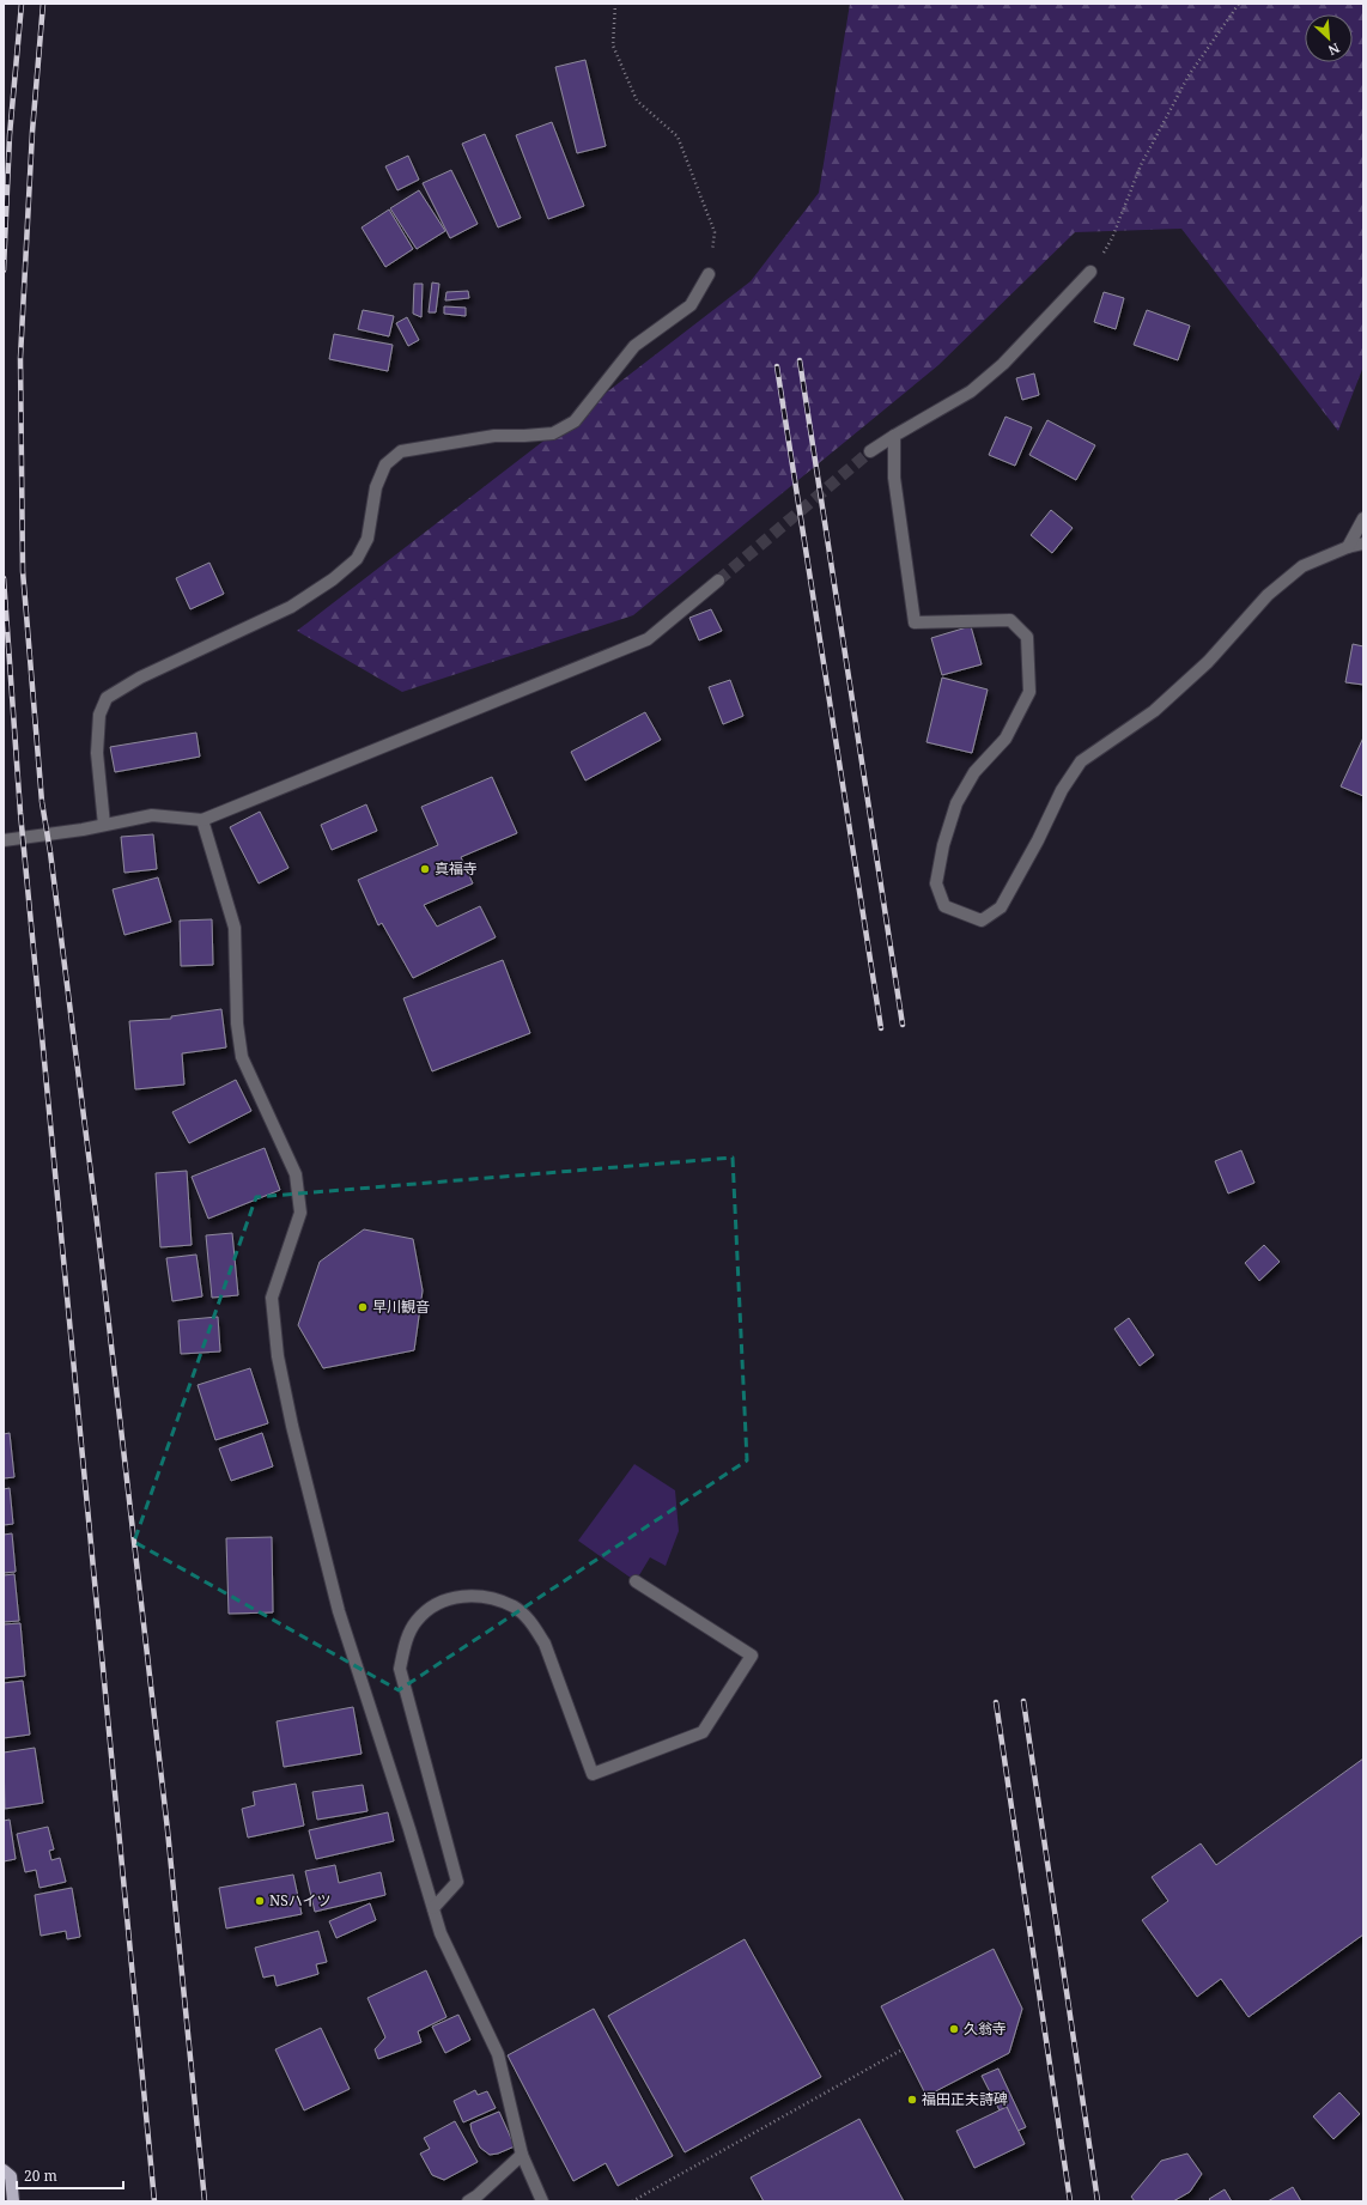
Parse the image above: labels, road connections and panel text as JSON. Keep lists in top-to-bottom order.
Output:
{
  "places": [
    "真福寺",
    "早川観音",
    "NSハイツ",
    "久翁寺",
    "福田正夫詩碑"
  ],
  "scale_bar": "20 m",
  "north": "bottom right"
}
